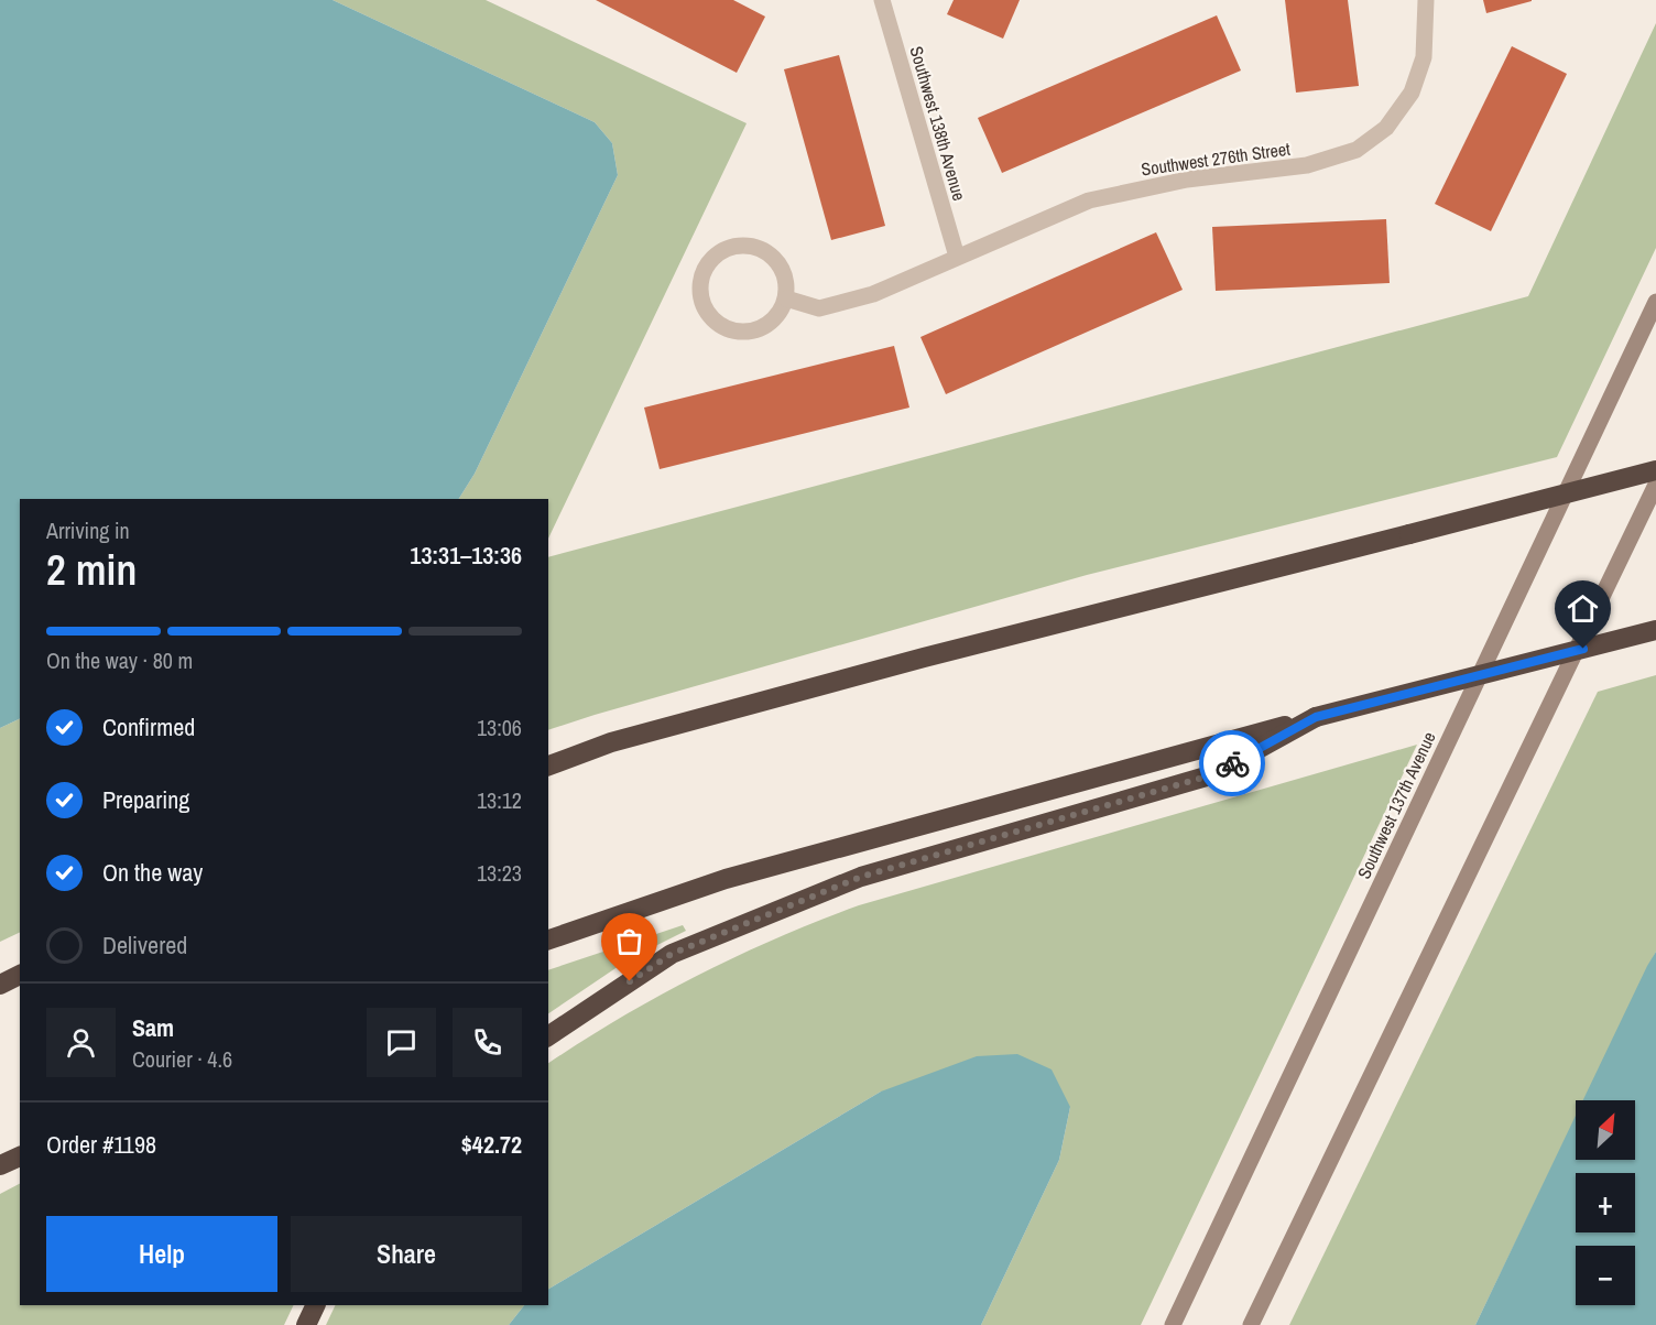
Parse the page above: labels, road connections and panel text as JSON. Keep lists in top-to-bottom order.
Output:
{
  "streets": {
    "main road": ["Southwest 137th Avenue"],
    "street": ["Southwest 138th Avenue", "Southwest 276th Street"]
  },
  "crossings": [
    ["Southwest 138th Avenue", "Southwest 276th Street"]
  ],
  "north": "top right",
  "page": {
    "heading": ["2 min", "Arriving in", "13:31–13:36"],
    "panel": [
      "Sam",
      "Courier · 4.6",
      "Order #1198",
      "$42.72"
    ],
    "bar": "On the way · 80 m",
    "list": [
      ["Confirmed", "13:06"],
      ["Preparing", "13:12"],
      ["On the way", "13:23"],
      "Delivered"
    ],
    "map_buttons": ["+", "−"],
    "buttons": ["Help", "Share"]
  }
}
